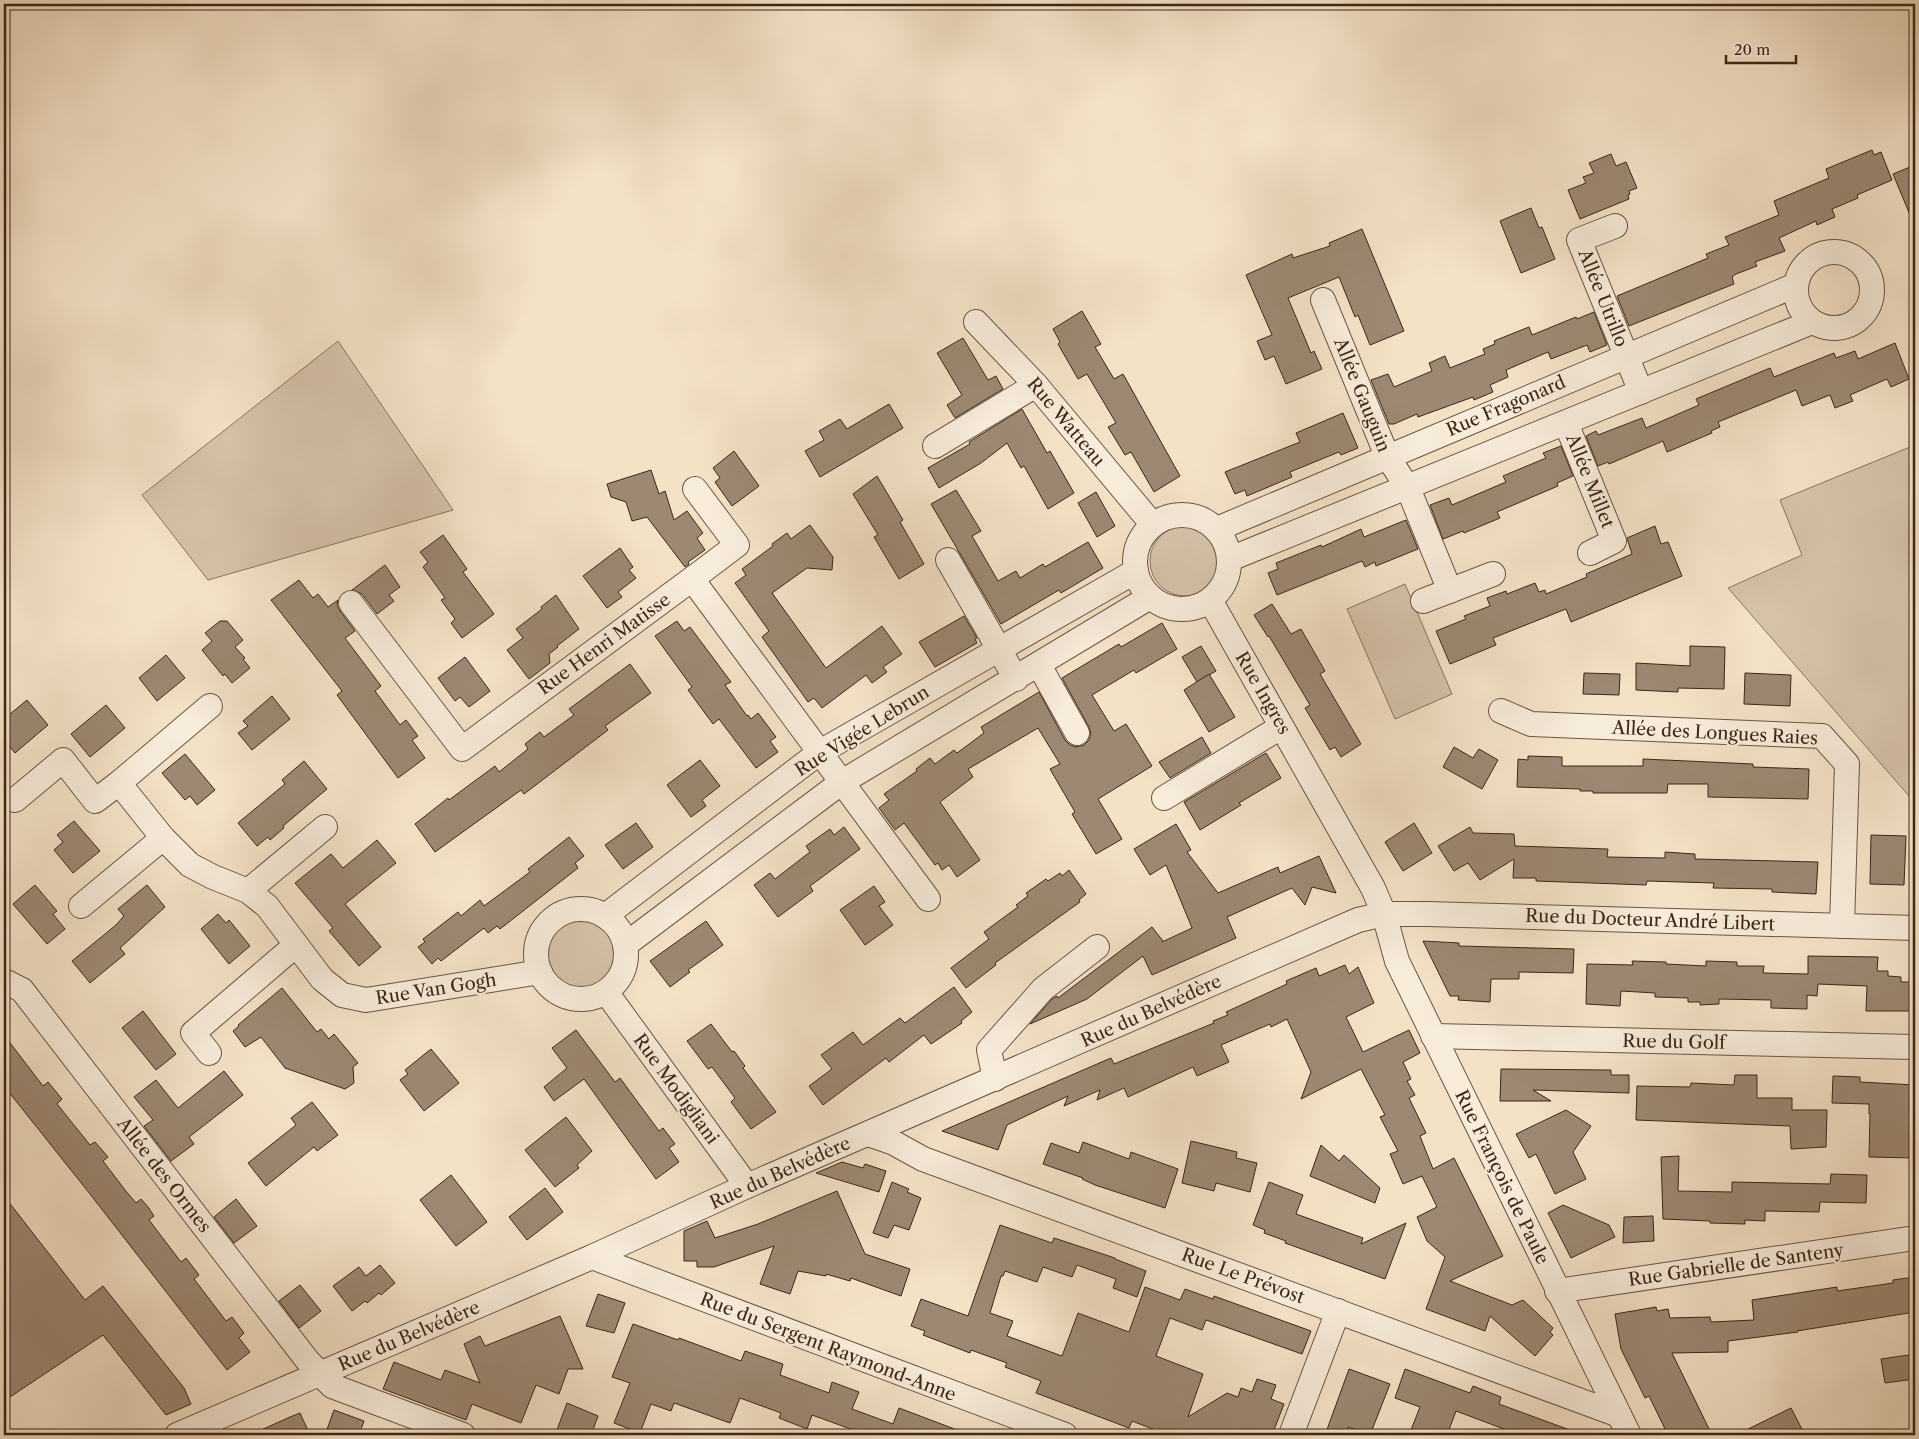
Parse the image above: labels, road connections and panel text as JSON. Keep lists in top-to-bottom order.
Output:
{
  "streets": {
    "street": [
      "Allée Utrillo",
      "Allée Gauguin",
      "Rue Fragonard",
      "Rue Watteau",
      "Allée Millet",
      "Rue Henri Matisse",
      "Rue Ingres",
      "Rue Vigée Lebrun",
      "Allée des Longues Raies",
      "Rue du Docteur André Libert",
      "Rue Van Gogh",
      "Rue du Belvédère",
      "Rue du Golf",
      "Rue Modigliani",
      "Allée des Ormes",
      "Rue François de Paule",
      "Rue Gabrielle de Santeny",
      "Rue Le Prévost",
      "Rue du Sergent Raymond-Anne"
    ]
  },
  "crossings": [
    ["Allée Utrillo", "Rue Fragonard"],
    ["Allée Gauguin", "Rue Fragonard"],
    ["Rue Fragonard", "Rue Watteau"],
    ["Rue Fragonard", "Rue Ingres"],
    ["Rue Fragonard", "Rue Vigée Lebrun"],
    ["Rue Watteau", "Rue Ingres"],
    ["Rue Watteau", "Rue Vigée Lebrun"],
    ["Rue Ingres", "Rue Vigée Lebrun"],
    ["Rue Ingres", "Rue du Docteur André Libert"],
    ["Rue Ingres", "Rue du Belvédère"],
    ["Rue Ingres", "Rue François de Paule"],
    ["Rue Vigée Lebrun", "Rue Van Gogh"],
    ["Rue Vigée Lebrun", "Rue Modigliani"],
    ["Allée des Longues Raies", "Rue du Docteur André Libert"],
    ["Rue du Docteur André Libert", "Rue du Belvédère"],
    ["Rue du Docteur André Libert", "Rue François de Paule"],
    ["Rue Van Gogh", "Rue Modigliani"],
    ["Rue du Belvédère", "Rue Modigliani"],
    ["Rue du Belvédère", "Allée des Ormes"],
    ["Rue du Belvédère", "Rue François de Paule"],
    ["Rue du Belvédère", "Rue Le Prévost"],
    ["Rue du Belvédère", "Rue du Sergent Raymond-Anne"],
    ["Rue du Golf", "Rue François de Paule"],
    ["Rue François de Paule", "Rue Gabrielle de Santeny"],
    ["Rue François de Paule", "Rue Le Prévost"]
  ],
  "scale_bar": "20 m"
}
